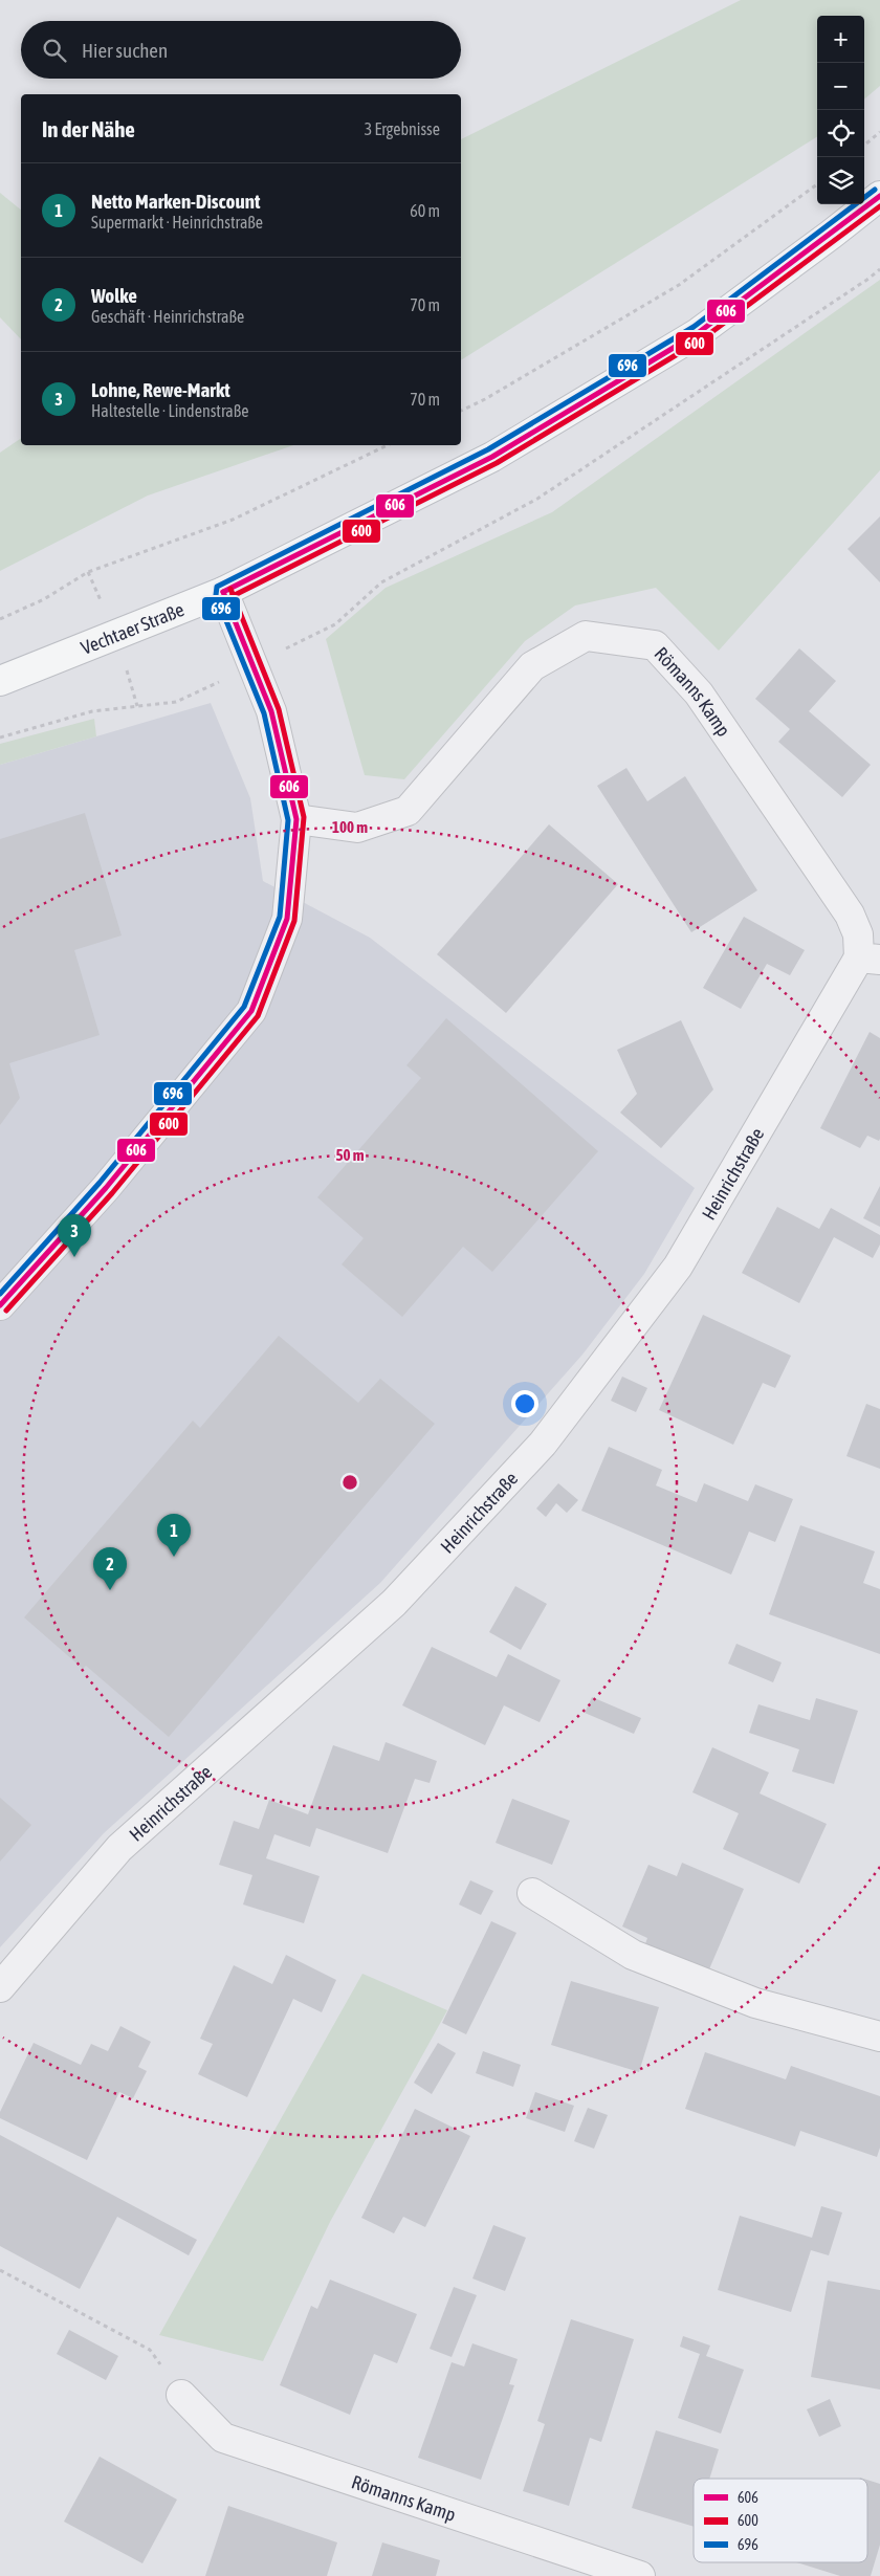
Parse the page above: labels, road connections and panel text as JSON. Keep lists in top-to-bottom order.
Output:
{
  "streets": {
    "main road": ["Vechtaer Straße"],
    "street": ["Römanns Kamp", "Heinrichstraße"]
  },
  "crossings": [
    ["Römanns Kamp", "Heinrichstraße"]
  ],
  "lines": ["transit line 696", "transit line 606", "transit line 600"],
  "legend": ["606", "600", "696"],
  "page": {
    "map_buttons": ["+", "−"],
    "search": "Hier suchen",
    "heading": ["In der Nähe", "3 Ergebnisse"],
    "list": [
      {
        "mark": "1",
        "name": "Netto Marken-Discount",
        "note": "Supermarkt · Heinrichstraße",
        "value": "60 m"
      },
      {
        "mark": "2",
        "name": "Wolke",
        "note": "Geschäft · Heinrichstraße",
        "value": "70 m"
      },
      {
        "mark": "3",
        "name": "Lohne, Rewe-Markt",
        "note": "Haltestelle · Lindenstraße",
        "value": "70 m"
      }
    ],
    "pins": ["3", "1", "2"]
  },
  "rings": ["100 m", "50 m"]
}
